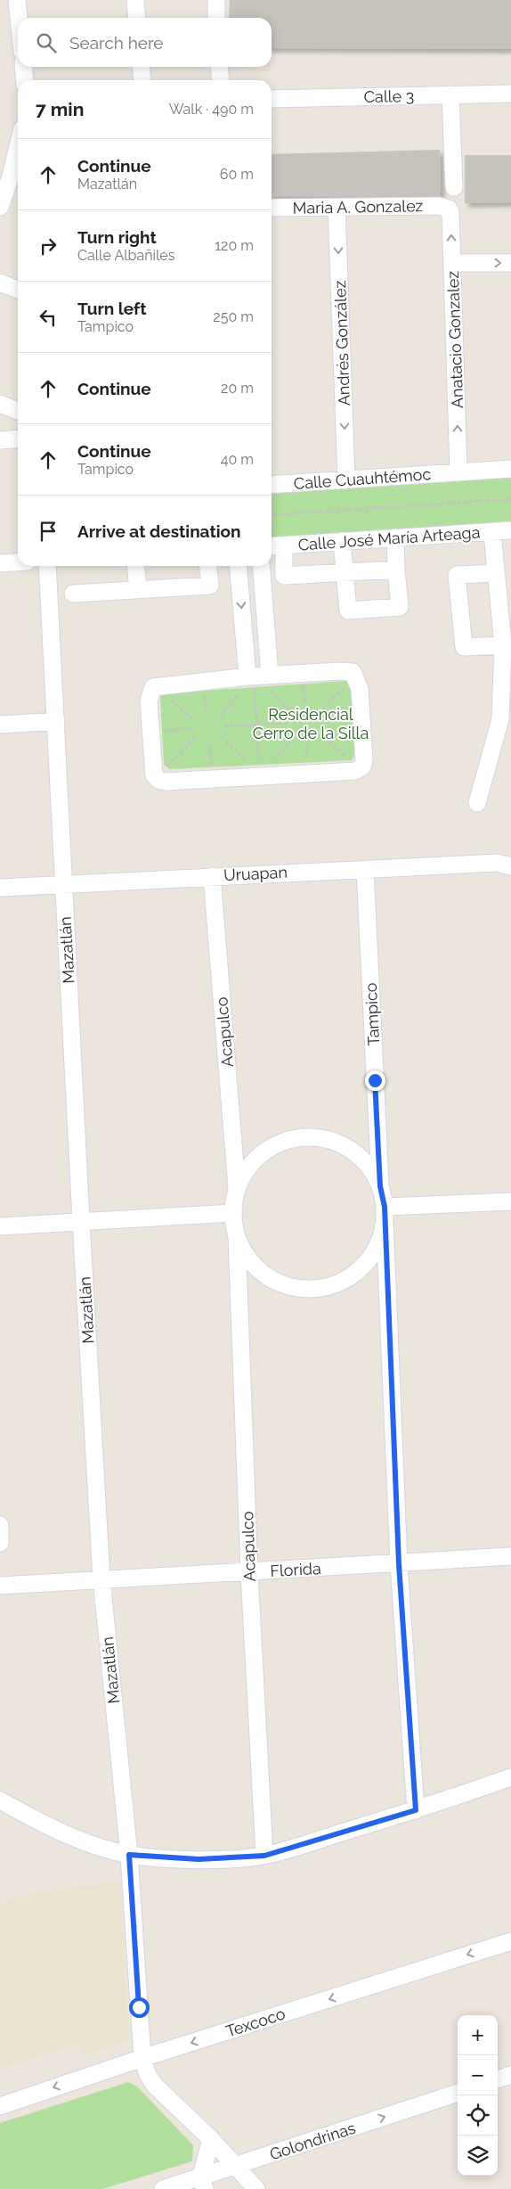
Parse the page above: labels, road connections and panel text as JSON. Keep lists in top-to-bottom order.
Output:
{
  "streets": {
    "street": [
      "Calle 3",
      "Maria A. Gonzalez",
      "Anatacio Gonzalez",
      "Andrés González",
      "Calle Cuauhtémoc",
      "Calle José María Arteaga",
      "Uruapan",
      "Mazatlán",
      "Tampico",
      "Acapulco",
      "Florida",
      "Texcoco",
      "Golondrinas"
    ]
  },
  "crossings": [
    ["Maria A. Gonzalez", "Anatacio Gonzalez"],
    ["Maria A. Gonzalez", "Andrés González"],
    ["Anatacio Gonzalez", "Calle Cuauhtémoc"],
    ["Andrés González", "Calle Cuauhtémoc"],
    ["Uruapan", "Mazatlán"],
    ["Uruapan", "Tampico"],
    ["Uruapan", "Acapulco"],
    ["Mazatlán", "Florida"],
    ["Mazatlán", "Texcoco"],
    ["Mazatlán", "Golondrinas"],
    ["Tampico", "Acapulco"],
    ["Acapulco", "Florida"]
  ],
  "one_way": [
    "Anatacio Gonzalez",
    "Andrés González",
    "Texcoco",
    "Golondrinas"
  ],
  "parks": ["Residencial Cerro de la Silla"],
  "page": {
    "search": "Search here",
    "heading": ["7 min", "Walk · 490 m"],
    "list": [
      ["Continue", "Mazatlán", "60 m"],
      ["Turn right", "Calle Albañiles", "120 m"],
      ["Turn left", "Tampico", "250 m"],
      ["Continue", "20 m"],
      ["Continue", "Tampico", "40 m"],
      "Arrive at destination"
    ],
    "map_buttons": ["+", "−"]
  }
}
